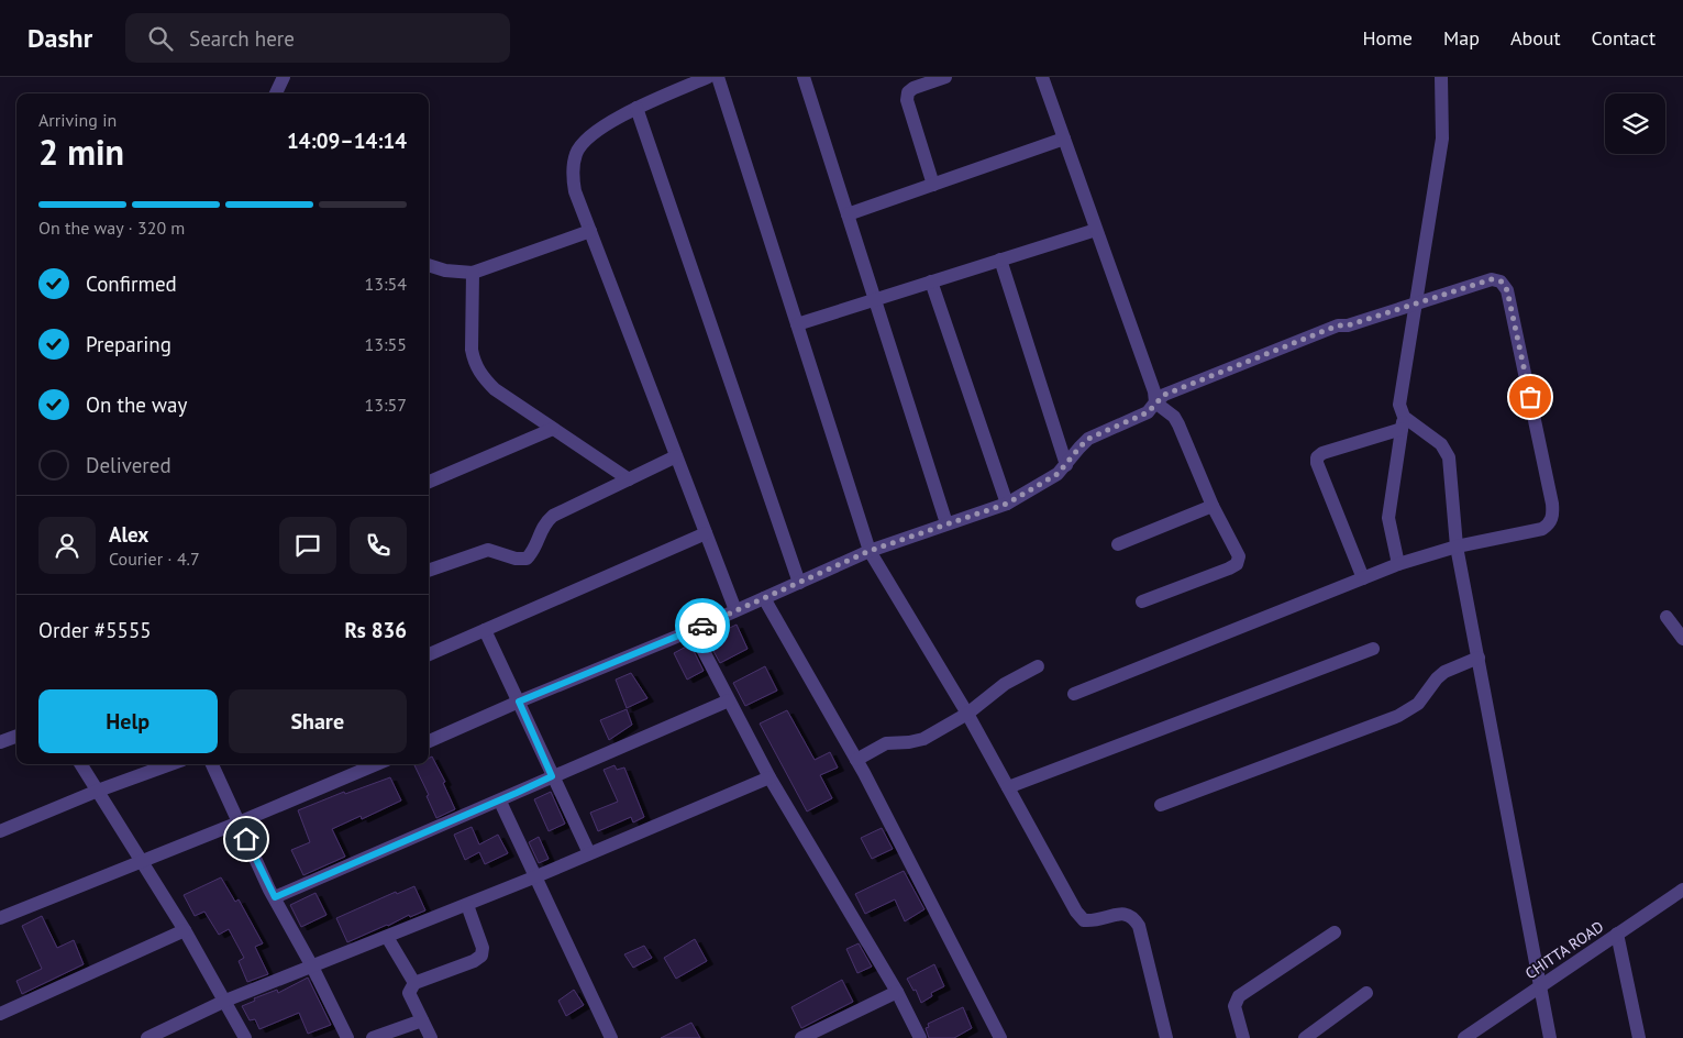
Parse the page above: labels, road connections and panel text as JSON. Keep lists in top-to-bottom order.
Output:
{
  "streets": {
    "street": ["CHITTA ROAD"]
  },
  "page": {
    "header": "Dashr",
    "search": "Search here",
    "nav": [
      "Home",
      "Map",
      "About",
      "Contact"
    ],
    "heading": ["2 min", "Arriving in", "14:09–14:14"],
    "panel": [
      "Alex",
      "Courier · 4.7",
      "Order #5555",
      "Rs 836"
    ],
    "bar": "On the way · 320 m",
    "list": [
      ["Confirmed", "13:54"],
      ["Preparing", "13:55"],
      ["On the way", "13:57"],
      "Delivered"
    ],
    "buttons": ["Help", "Share"]
  }
}
